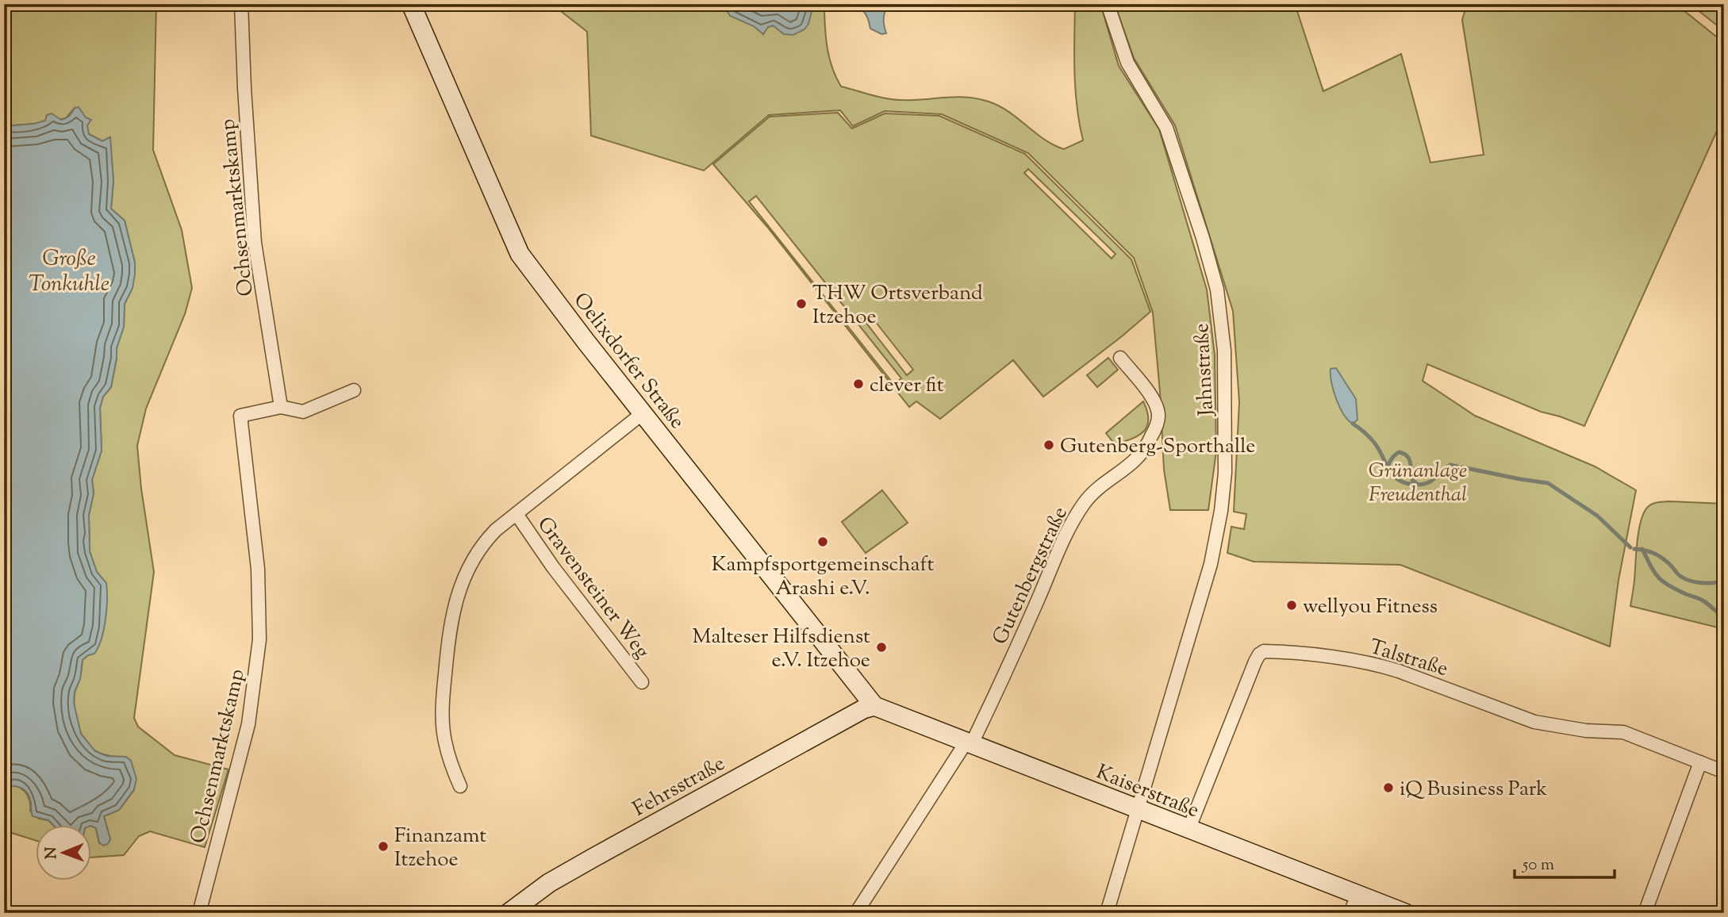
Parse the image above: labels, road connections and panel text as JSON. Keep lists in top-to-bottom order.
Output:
{
  "streets": {
    "main road": ["Oelixdorfer Straße", "Fehrsstraße", "Kaiserstraße"],
    "street": [
      "Ochsenmarktskamp",
      "Jahnstraße",
      "Gutenbergstraße",
      "Gravensteiner Weg",
      "Talstraße"
    ]
  },
  "crossings": [
    ["Oelixdorfer Straße", "Fehrsstraße"],
    ["Oelixdorfer Straße", "Kaiserstraße"],
    ["Jahnstraße", "Kaiserstraße"],
    ["Gutenbergstraße", "Kaiserstraße"],
    ["Talstraße", "Kaiserstraße"],
    ["Fehrsstraße", "Kaiserstraße"]
  ],
  "water": ["Große Tonkuhle"],
  "parks": ["Grünanlage Freudenthal"],
  "places": [
    "THW Ortsverband Itzehoe",
    "clever fit",
    "Gutenberg-Sporthalle",
    "Kampfsportgemeinschaft Arashi e.V.",
    "wellyou Fitness",
    "Malteser Hilfsdienst e.V. Itzehoe",
    "iQ Business Park",
    "Finanzamt Itzehoe"
  ],
  "scale_bar": "50 m",
  "north": "left"
}
